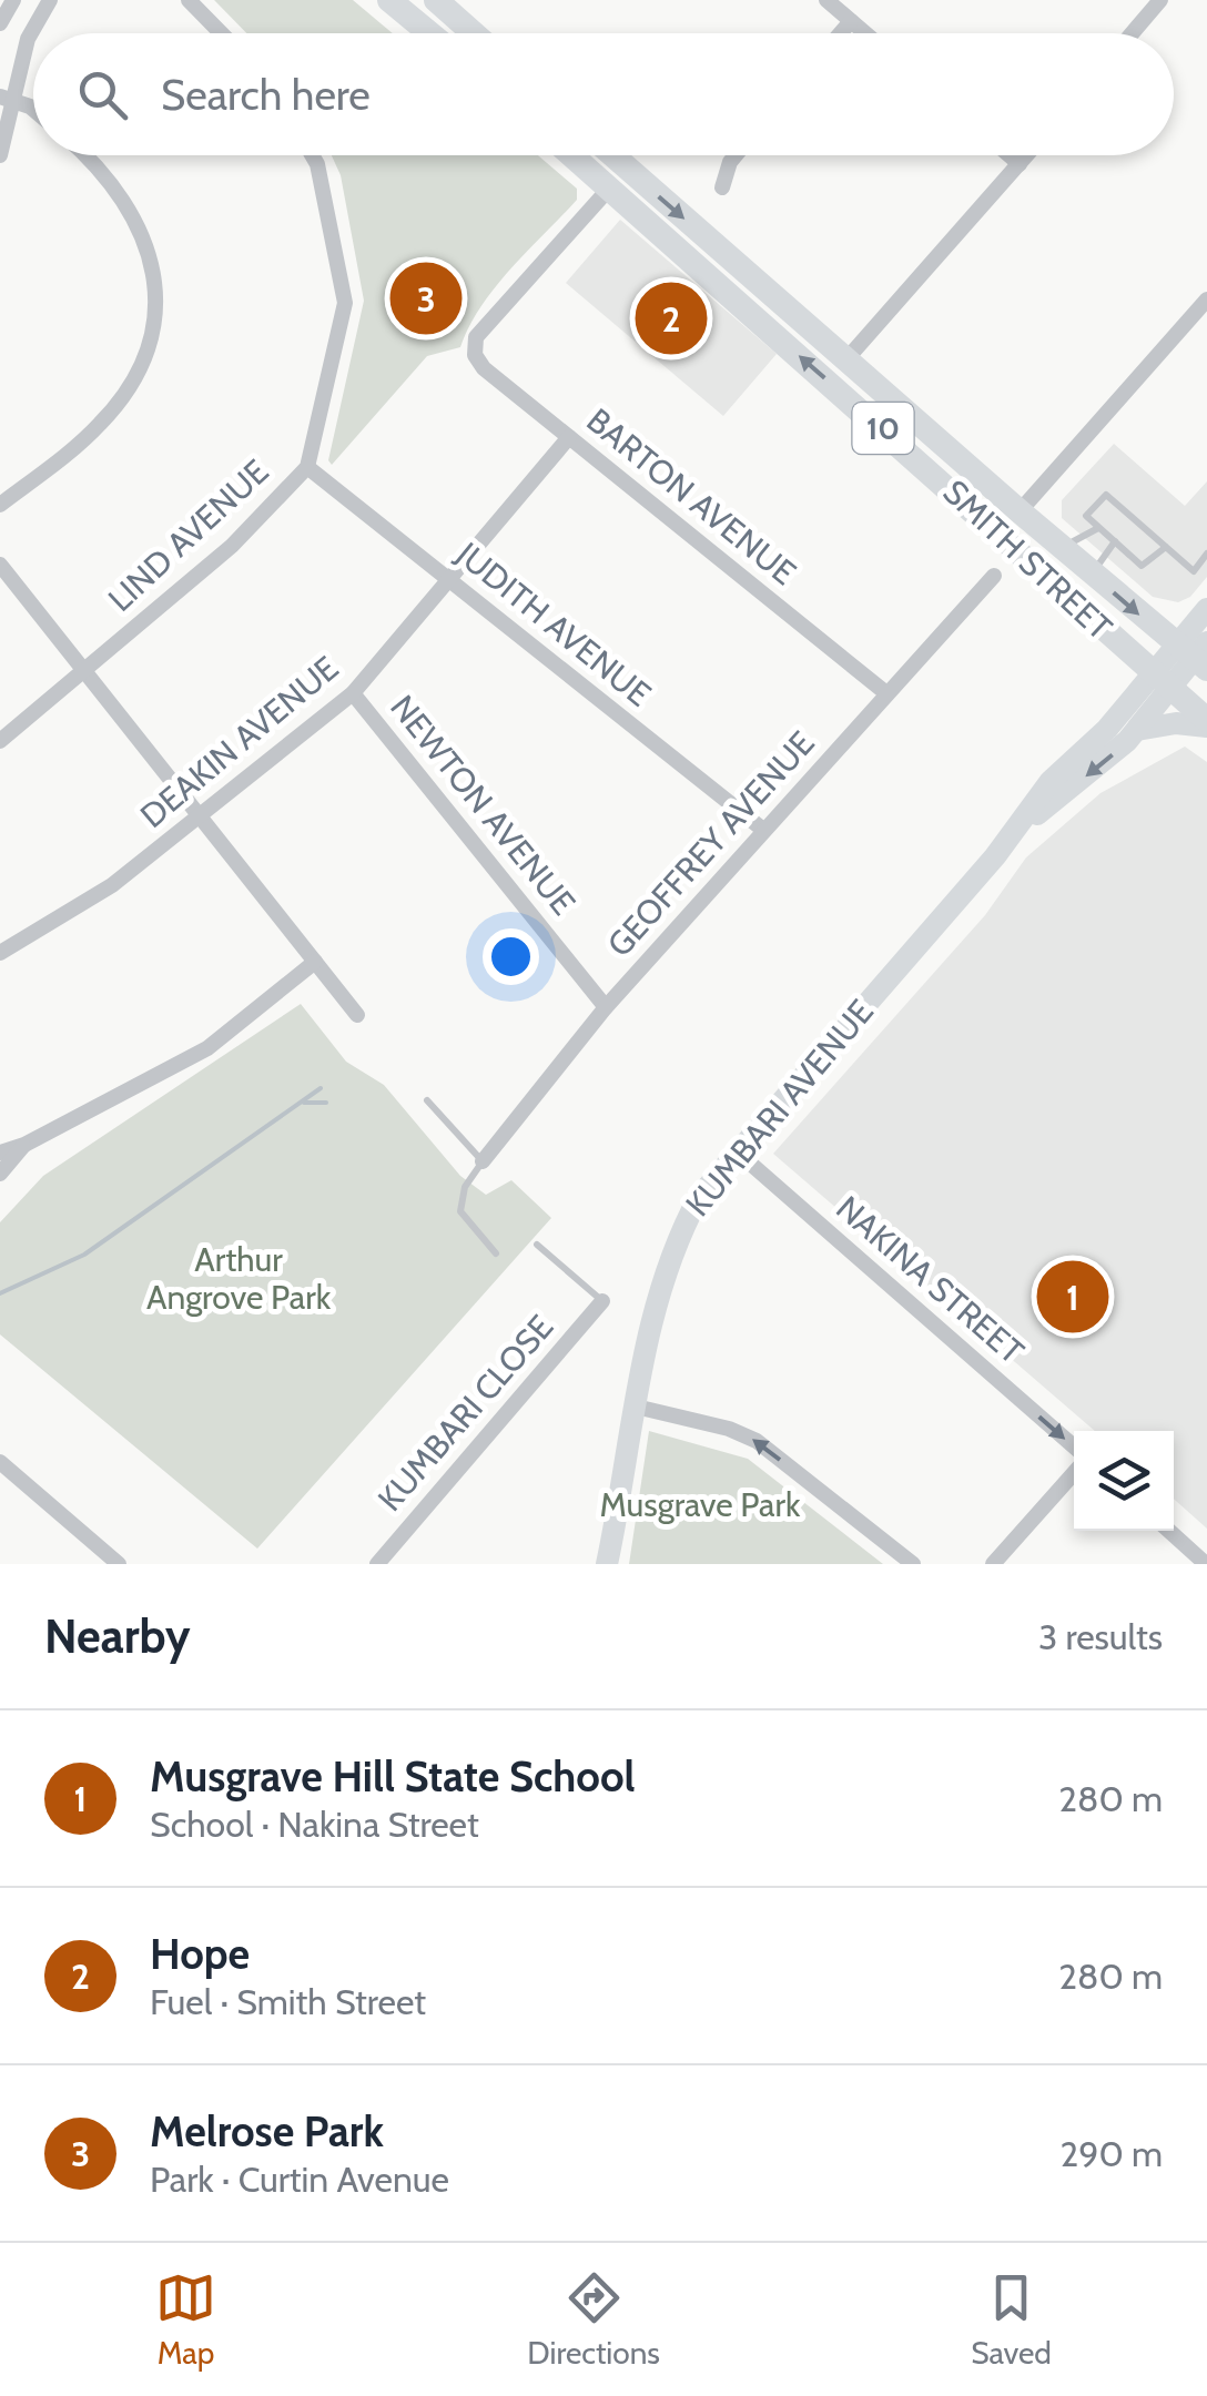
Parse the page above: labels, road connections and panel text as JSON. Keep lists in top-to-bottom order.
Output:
{
  "streets": {
    "highway": ["10", "SMITH STREET"],
    "main road": ["KUMBARI AVENUE"],
    "street": [
      "BARTON AVENUE",
      "LIND AVENUE",
      "JUDITH AVENUE",
      "DEAKIN AVENUE",
      "NEWTON AVENUE",
      "GEOFFREY AVENUE",
      "NAKINA STREET",
      "KUMBARI CLOSE"
    ]
  },
  "crossings": [
    ["BARTON AVENUE", "SMITH STREET"],
    ["BARTON AVENUE", "DEAKIN AVENUE"],
    ["BARTON AVENUE", "GEOFFREY AVENUE"],
    ["LIND AVENUE", "JUDITH AVENUE"],
    ["SMITH STREET", "KUMBARI AVENUE"],
    ["JUDITH AVENUE", "DEAKIN AVENUE"],
    ["JUDITH AVENUE", "GEOFFREY AVENUE"],
    ["DEAKIN AVENUE", "NEWTON AVENUE"],
    ["NEWTON AVENUE", "GEOFFREY AVENUE"],
    ["KUMBARI AVENUE", "NAKINA STREET"]
  ],
  "one_way": ["NAKINA STREET"],
  "parks": ["Arthur Angrove Park", "Musgrave Park"],
  "page": {
    "search": "Search here",
    "pins": ["3", "2", "1"],
    "heading": ["Nearby", "3 results"],
    "list": [
      {
        "mark": "1",
        "name": "Musgrave Hill State School",
        "note": "School · Nakina Street",
        "value": "280 m"
      },
      {
        "mark": "2",
        "name": "Hope",
        "note": "Fuel · Smith Street",
        "value": "280 m"
      },
      {
        "mark": "3",
        "name": "Melrose Park",
        "note": "Park · Curtin Avenue",
        "value": "290 m"
      }
    ],
    "nav": ["Map", "Directions", "Saved"]
  }
}
